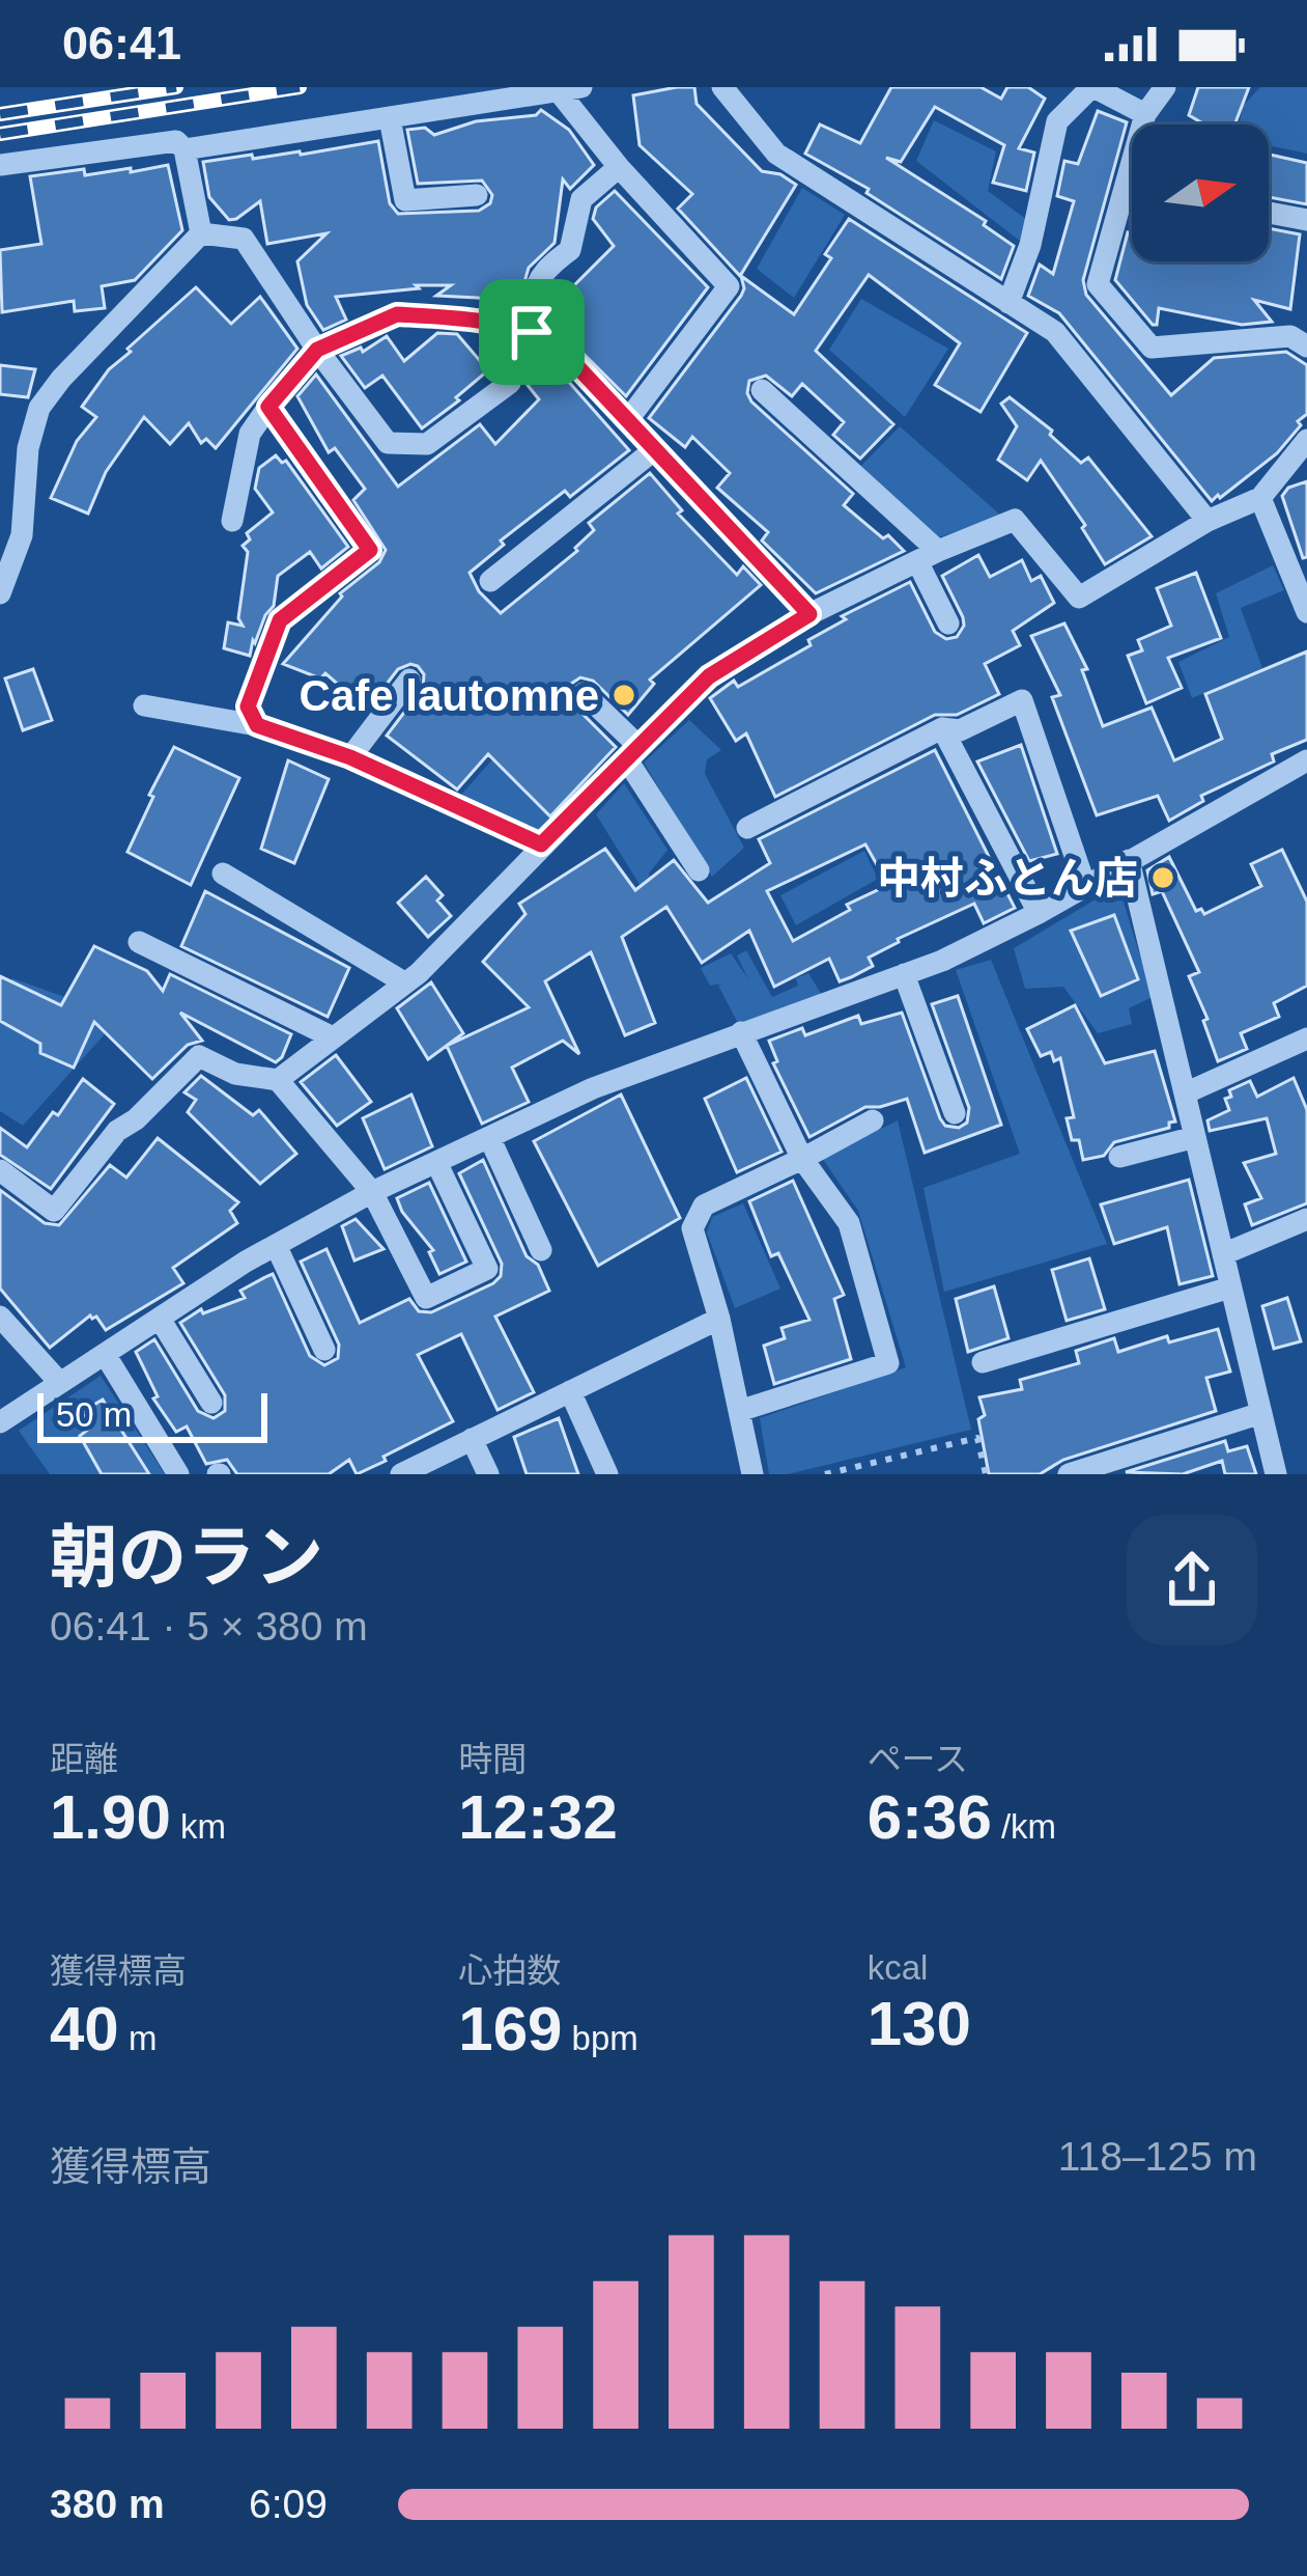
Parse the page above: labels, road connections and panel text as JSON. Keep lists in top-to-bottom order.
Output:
{
  "places": ["Cafe lautomne", "中村ふとん店"],
  "scale_bar": "50 m",
  "north": "right",
  "page": {
    "status": "06:41",
    "scale": "50 m",
    "heading": ["朝のラン", "06:41 · 5 × 380 m"],
    "stats": [
      ["距離", "1.90 km"],
      ["時間", "12:32"],
      ["ペース", "6:36 /km"],
      ["獲得標高", "40 m"],
      ["心拍数", "169 bpm"],
      ["kcal", "130"]
    ],
    "chart": ["獲得標高", "118–125 m"],
    "list": [
      {
        "name": "380 m",
        "note": "6:09"
      }
    ]
  }
}
